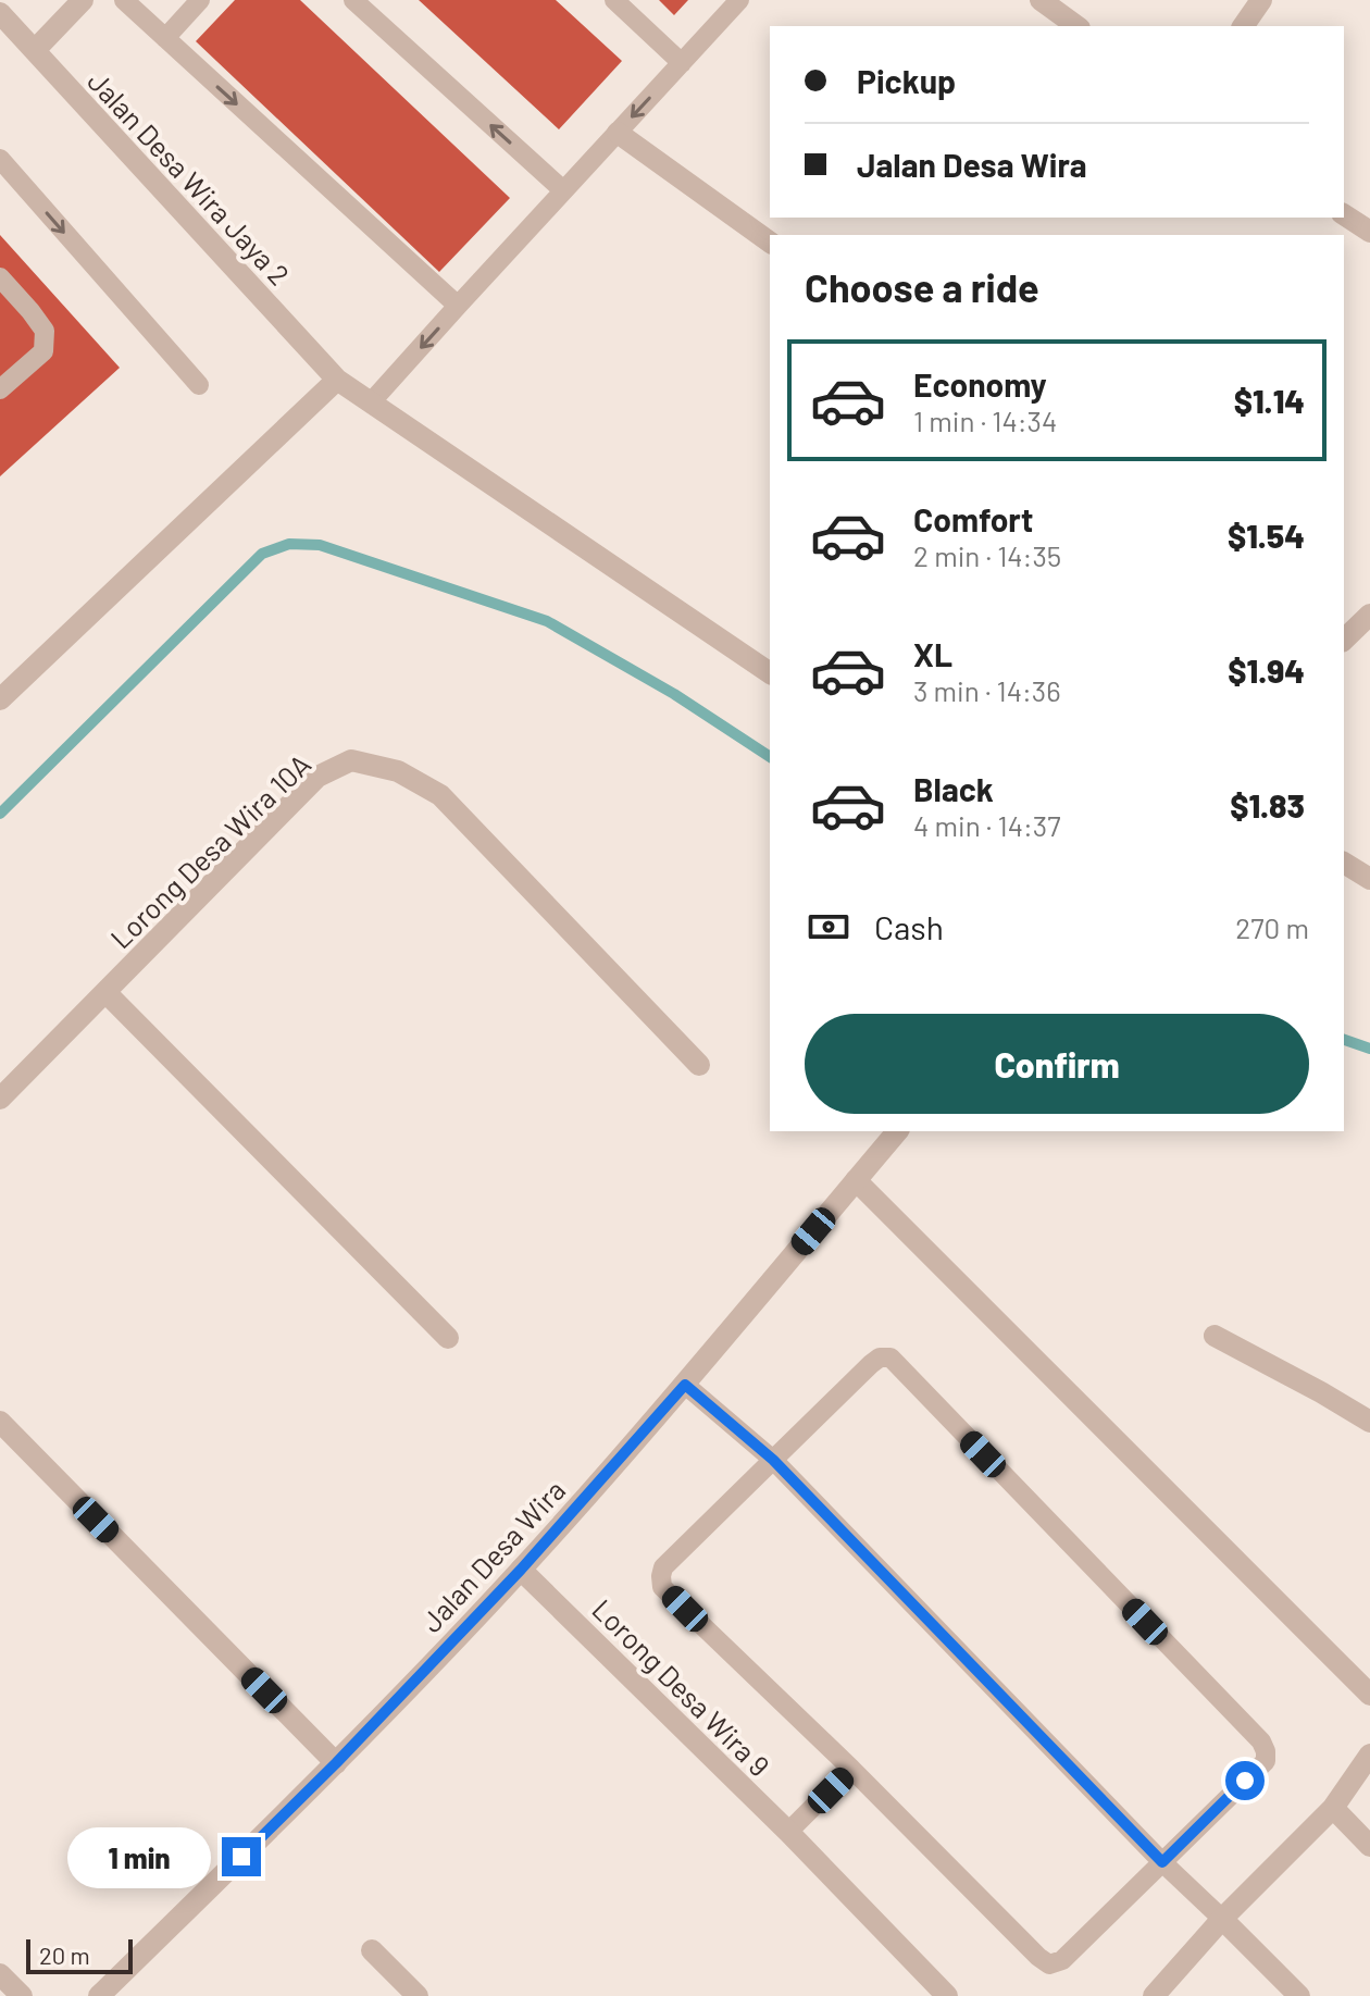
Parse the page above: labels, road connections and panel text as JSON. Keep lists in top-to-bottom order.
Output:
{
  "streets": {
    "street": [
      "Jalan Desa Wira Jaya 2",
      "Lorong Desa Wira 10A",
      "Jalan Desa Wira",
      "Lorong Desa Wira 9"
    ]
  },
  "crossings": [
    ["Jalan Desa Wira", "Lorong Desa Wira 9"]
  ],
  "scale_bar": "20 m",
  "page": {
    "banner": ["Pickup", "Jalan Desa Wira"],
    "heading": "Choose a ride",
    "list": [
      {
        "name": "Economy",
        "note": "1 min · 14:34",
        "value": "$1.14"
      },
      {
        "name": "Comfort",
        "note": "2 min · 14:35",
        "value": "$1.54"
      },
      {
        "name": "XL",
        "note": "3 min · 14:36",
        "value": "$1.94"
      },
      {
        "name": "Black",
        "note": "4 min · 14:37",
        "value": "$1.83"
      }
    ],
    "pay": ["Cash", "270 m"],
    "buttons": "Confirm",
    "bubble": "1 min",
    "scale": "20 m"
  }
}
